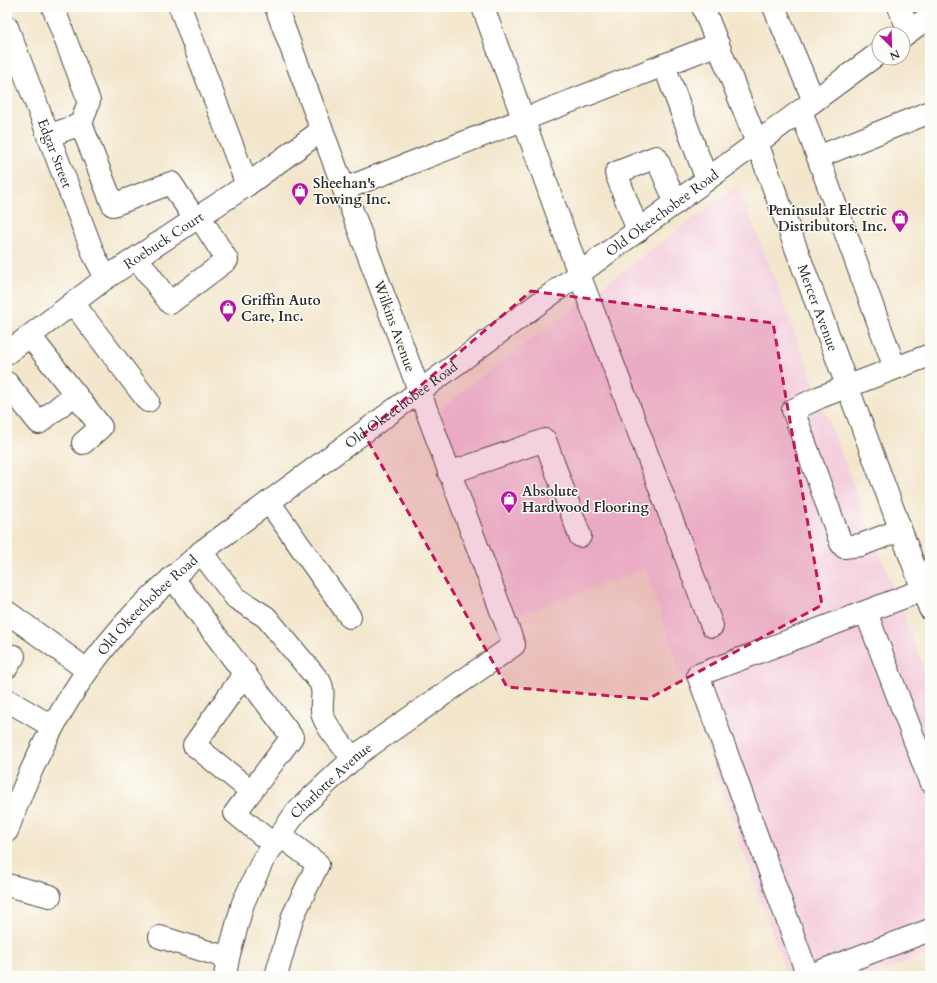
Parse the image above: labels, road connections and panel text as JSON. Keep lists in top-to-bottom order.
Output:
{
  "streets": {
    "street": [
      "Edgar Street",
      "Old Okeechobee Road",
      "Roebuck Court",
      "Mercer Avenue",
      "Wilkins Avenue",
      "Charlotte Avenue"
    ]
  },
  "crossings": [
    ["Edgar Street", "Roebuck Court"],
    ["Old Okeechobee Road", "Mercer Avenue"],
    ["Old Okeechobee Road", "Wilkins Avenue"],
    ["Roebuck Court", "Wilkins Avenue"],
    ["Wilkins Avenue", "Charlotte Avenue"]
  ],
  "places": {
    "shop": [
      "Sheehan's Towing Inc.",
      "Peninsular Electric Distributors, Inc.",
      "Griffin Auto Care, Inc.",
      "Absolute Hardwood Flooring"
    ]
  },
  "north": "bottom right"
}
